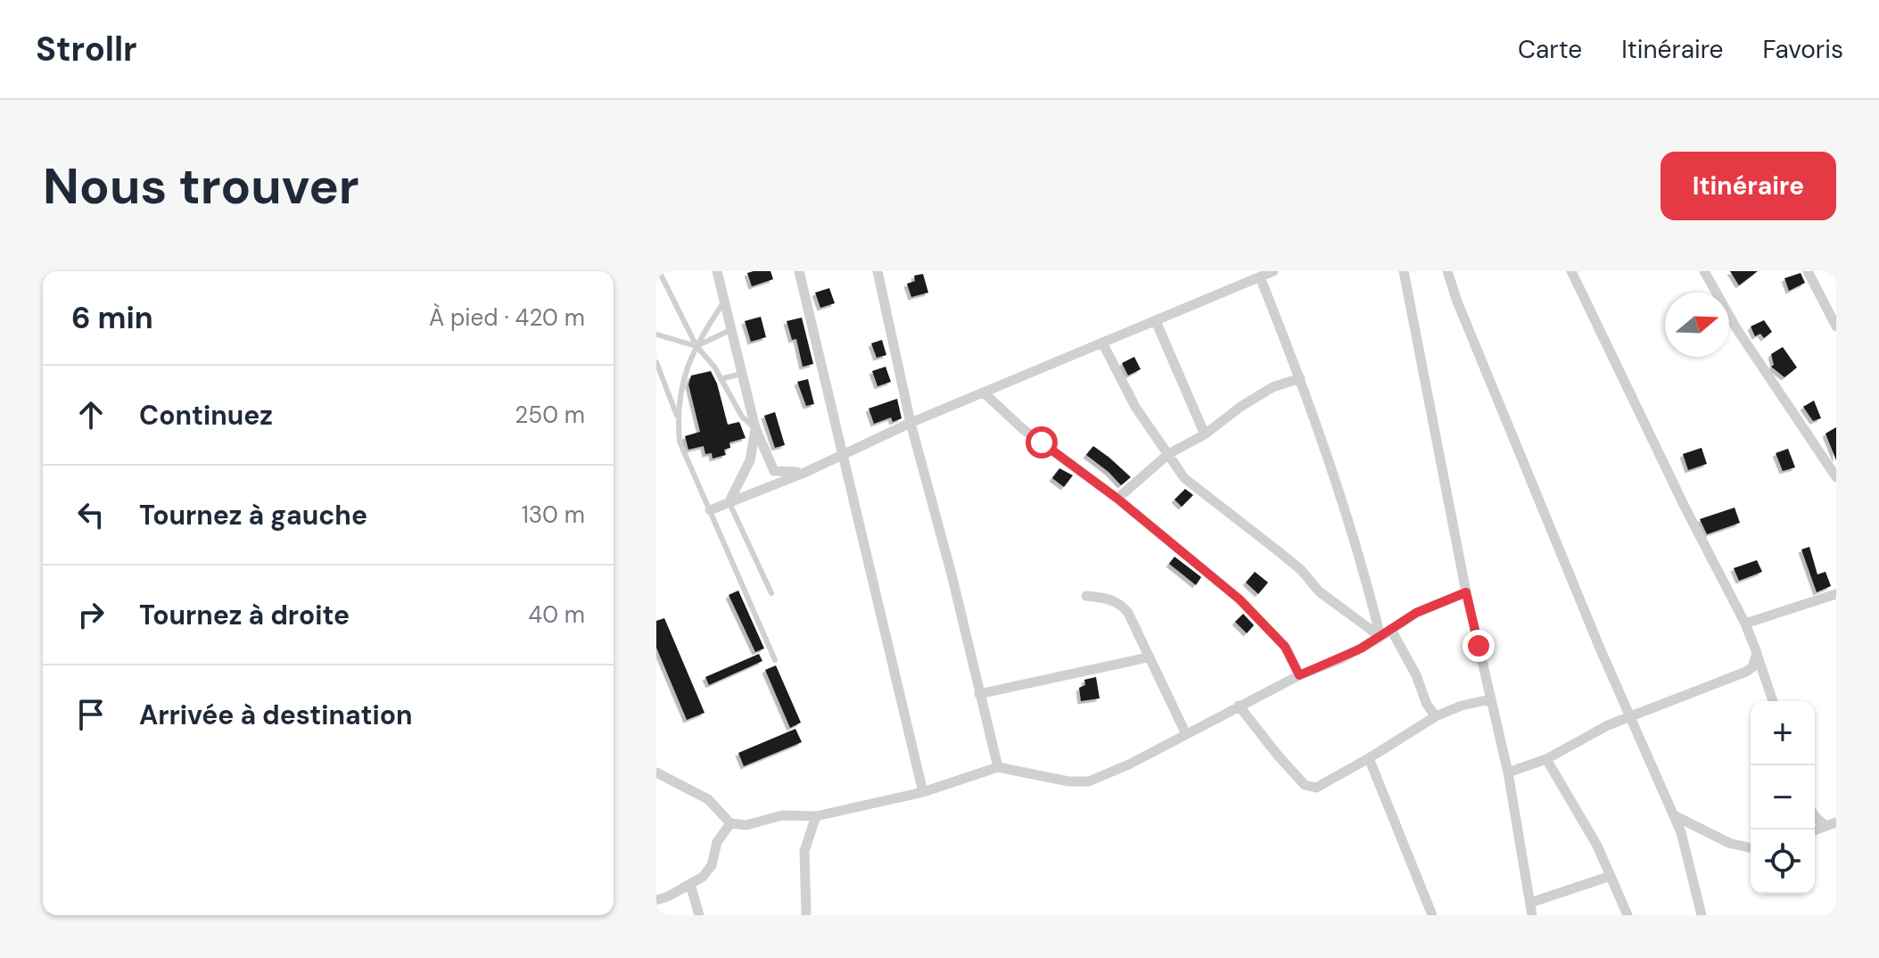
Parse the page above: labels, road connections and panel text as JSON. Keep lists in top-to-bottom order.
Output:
{
  "north": "right",
  "page": {
    "header": "Strollr",
    "nav": ["Carte", "Itinéraire", "Favoris"],
    "buttons": "Itinéraire",
    "title": "Nous trouver",
    "heading": ["6 min", "À pied · 420 m"],
    "list": [
      ["Continuez", "250 m"],
      ["Tournez à gauche", "130 m"],
      ["Tournez à droite", "40 m"],
      "Arrivée à destination"
    ],
    "map_buttons": ["+", "−"]
  }
}
